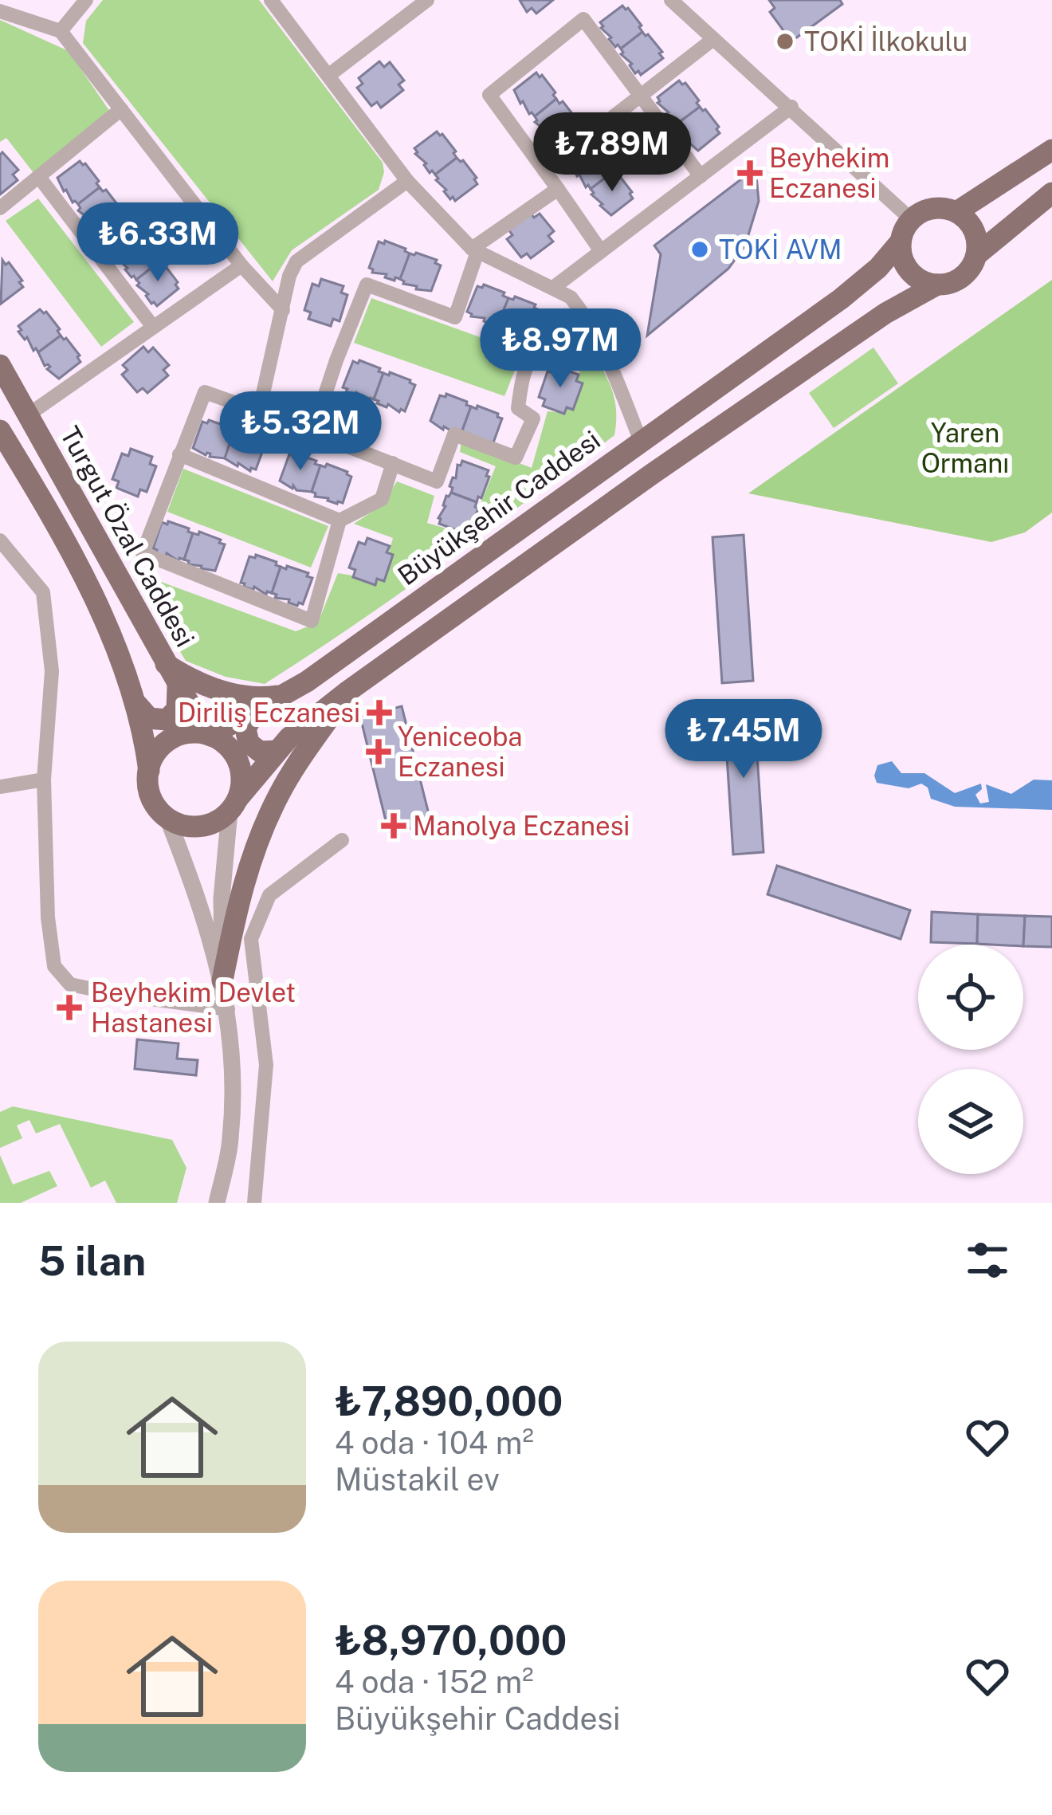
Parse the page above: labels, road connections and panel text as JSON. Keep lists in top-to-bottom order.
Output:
{
  "streets": {
    "main road": ["Büyükşehir Caddesi", "Turgut Özal Caddesi"]
  },
  "crossings": [
    ["Büyükşehir Caddesi", "Turgut Özal Caddesi"]
  ],
  "parks": ["Yaren Ormanı"],
  "places": {
    "other": ["TOKİ İlkokulu", "TOKİ AVM"],
    "health": [
      "Beyhekim Eczanesi",
      "Diriliş Eczanesi",
      "Yeniceoba Eczanesi",
      "Manolya Eczanesi",
      "Beyhekim Devlet Hastanesi"
    ]
  },
  "page": {
    "price": [
      "₺7.89M",
      "₺6.33M",
      "₺8.97M",
      "₺5.32M",
      "₺7.45M"
    ],
    "heading": "5 ilan",
    "list": [
      {
        "name": "₺7,890,000",
        "note": "4 oda · 104 m² · Müstakil ev"
      },
      {
        "name": "₺8,970,000",
        "note": "4 oda · 152 m² · Büyükşehir Caddesi"
      }
    ]
  }
}
